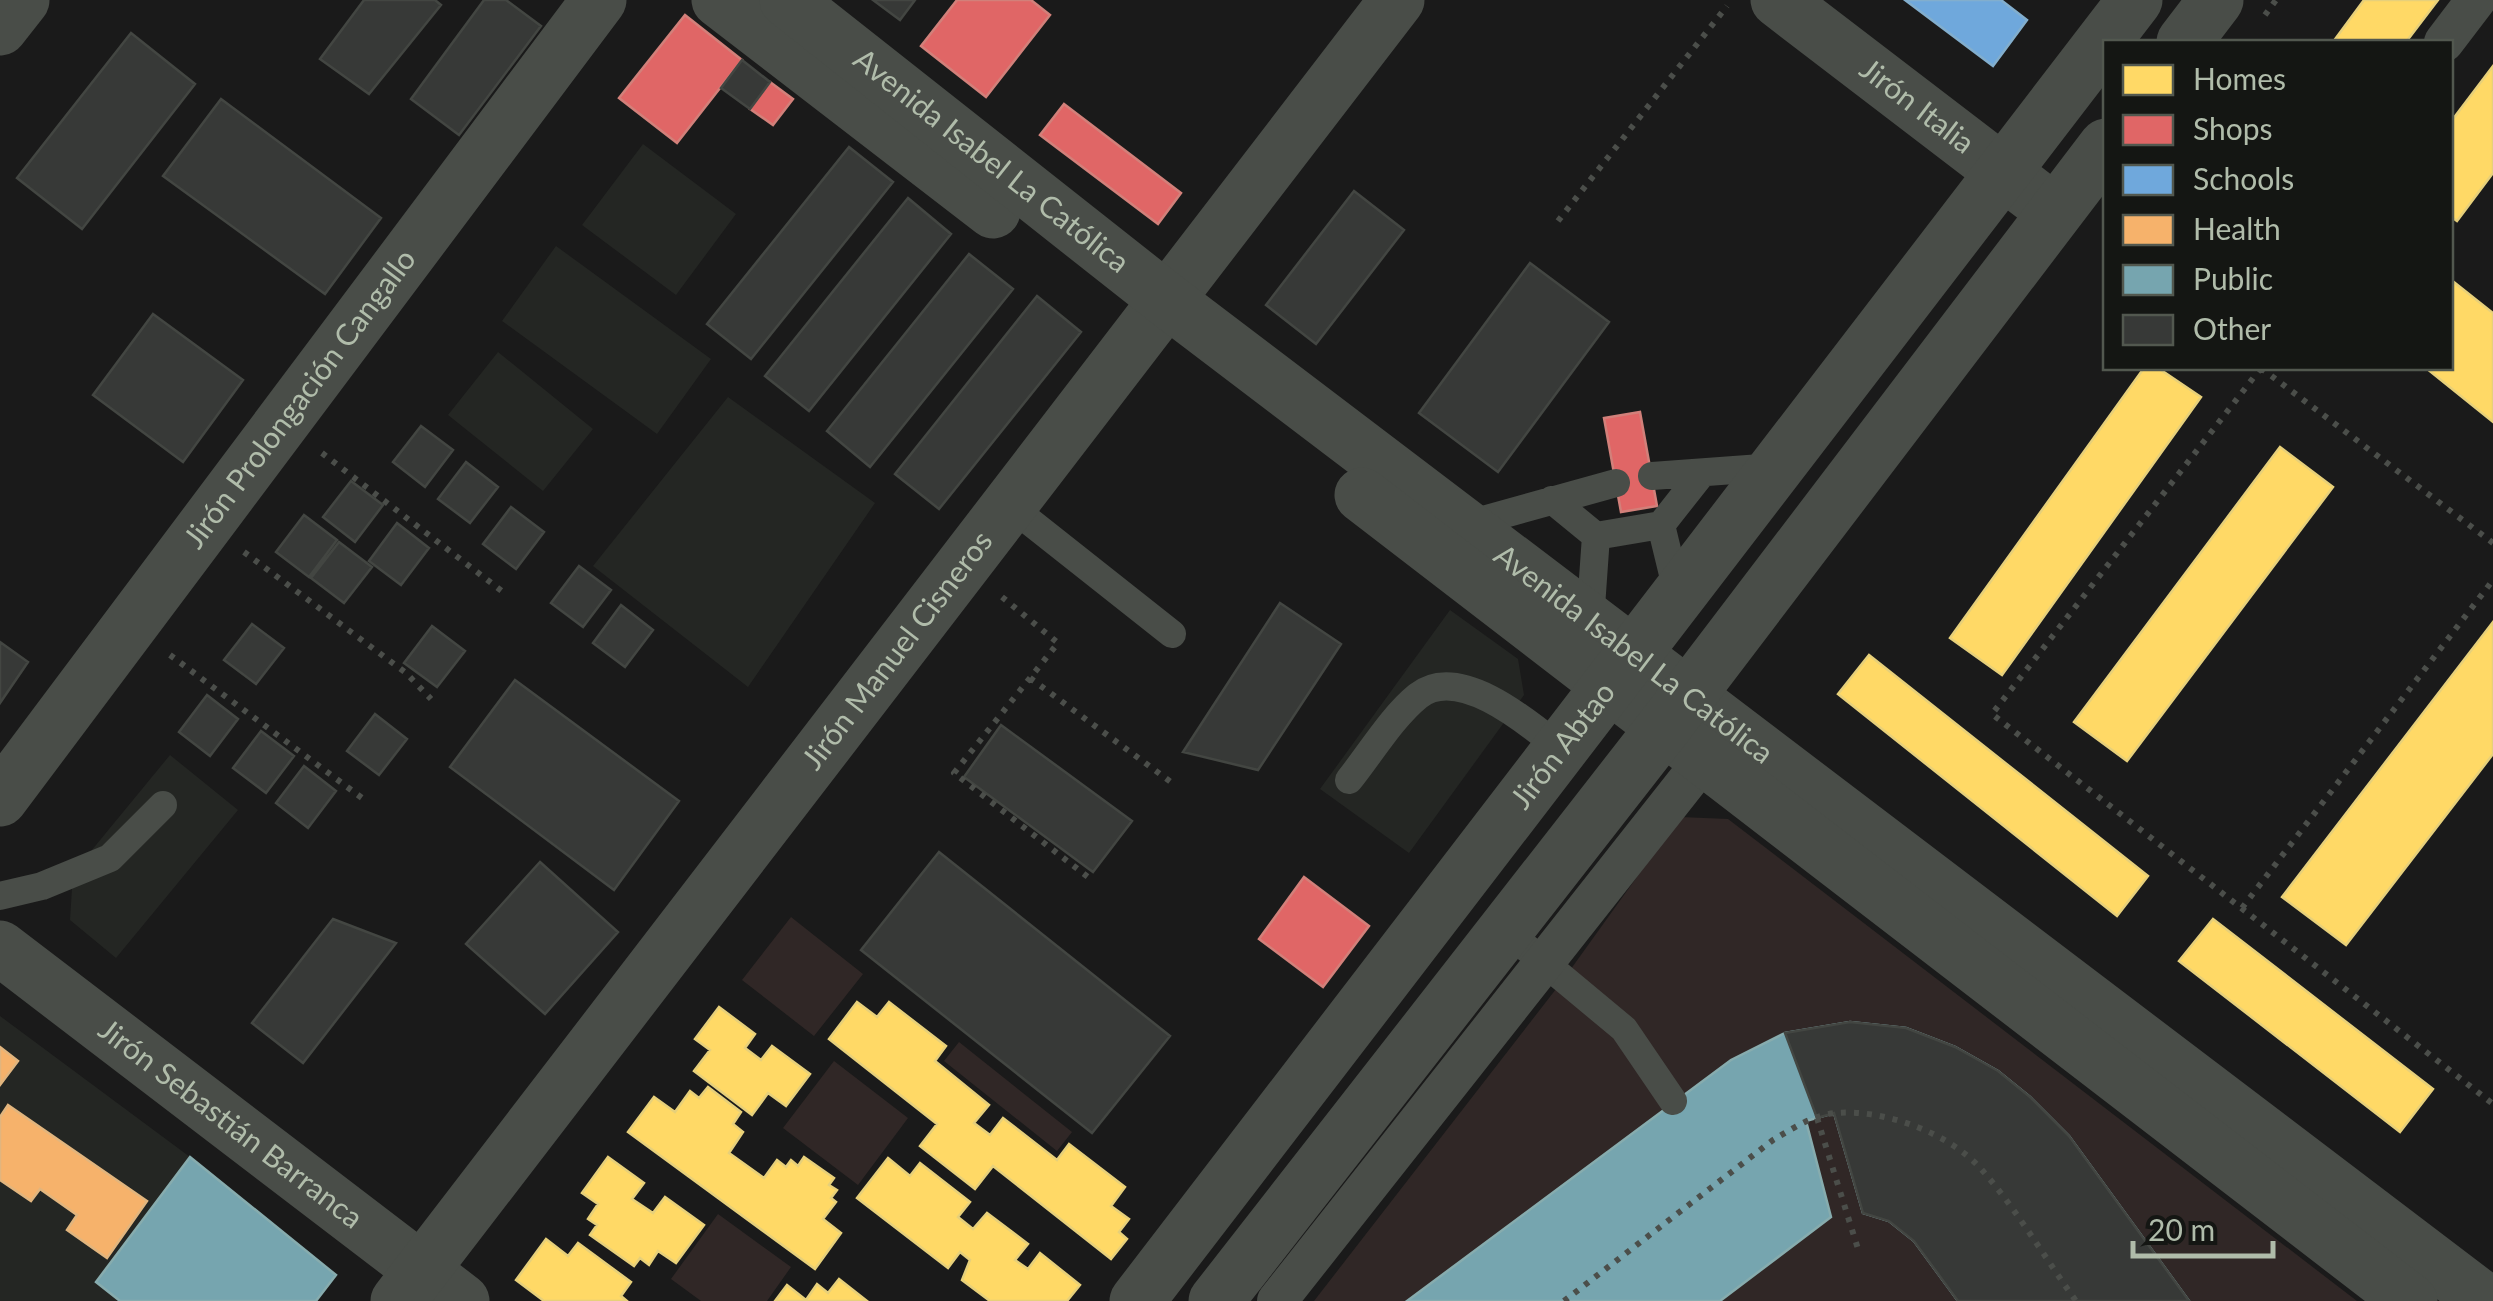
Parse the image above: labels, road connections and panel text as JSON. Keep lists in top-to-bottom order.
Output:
{
  "streets": {
    "street": [
      "Jirón Italia",
      "Avenida Isabel La Católica",
      "Jirón Prolongación Cangallo",
      "Jirón Manuel Cisneros",
      "Jirón Abtao",
      "Jirón Sebastián Barranca"
    ]
  },
  "crossings": [
    ["Jirón Italia", "Jirón Abtao"],
    ["Avenida Isabel La Católica", "Jirón Manuel Cisneros"],
    ["Avenida Isabel La Católica", "Jirón Abtao"],
    ["Jirón Manuel Cisneros", "Jirón Sebastián Barranca"]
  ],
  "legend": [
    "Homes",
    "Shops",
    "Schools",
    "Health",
    "Public",
    "Other"
  ],
  "scale_bar": "20 m"
}
